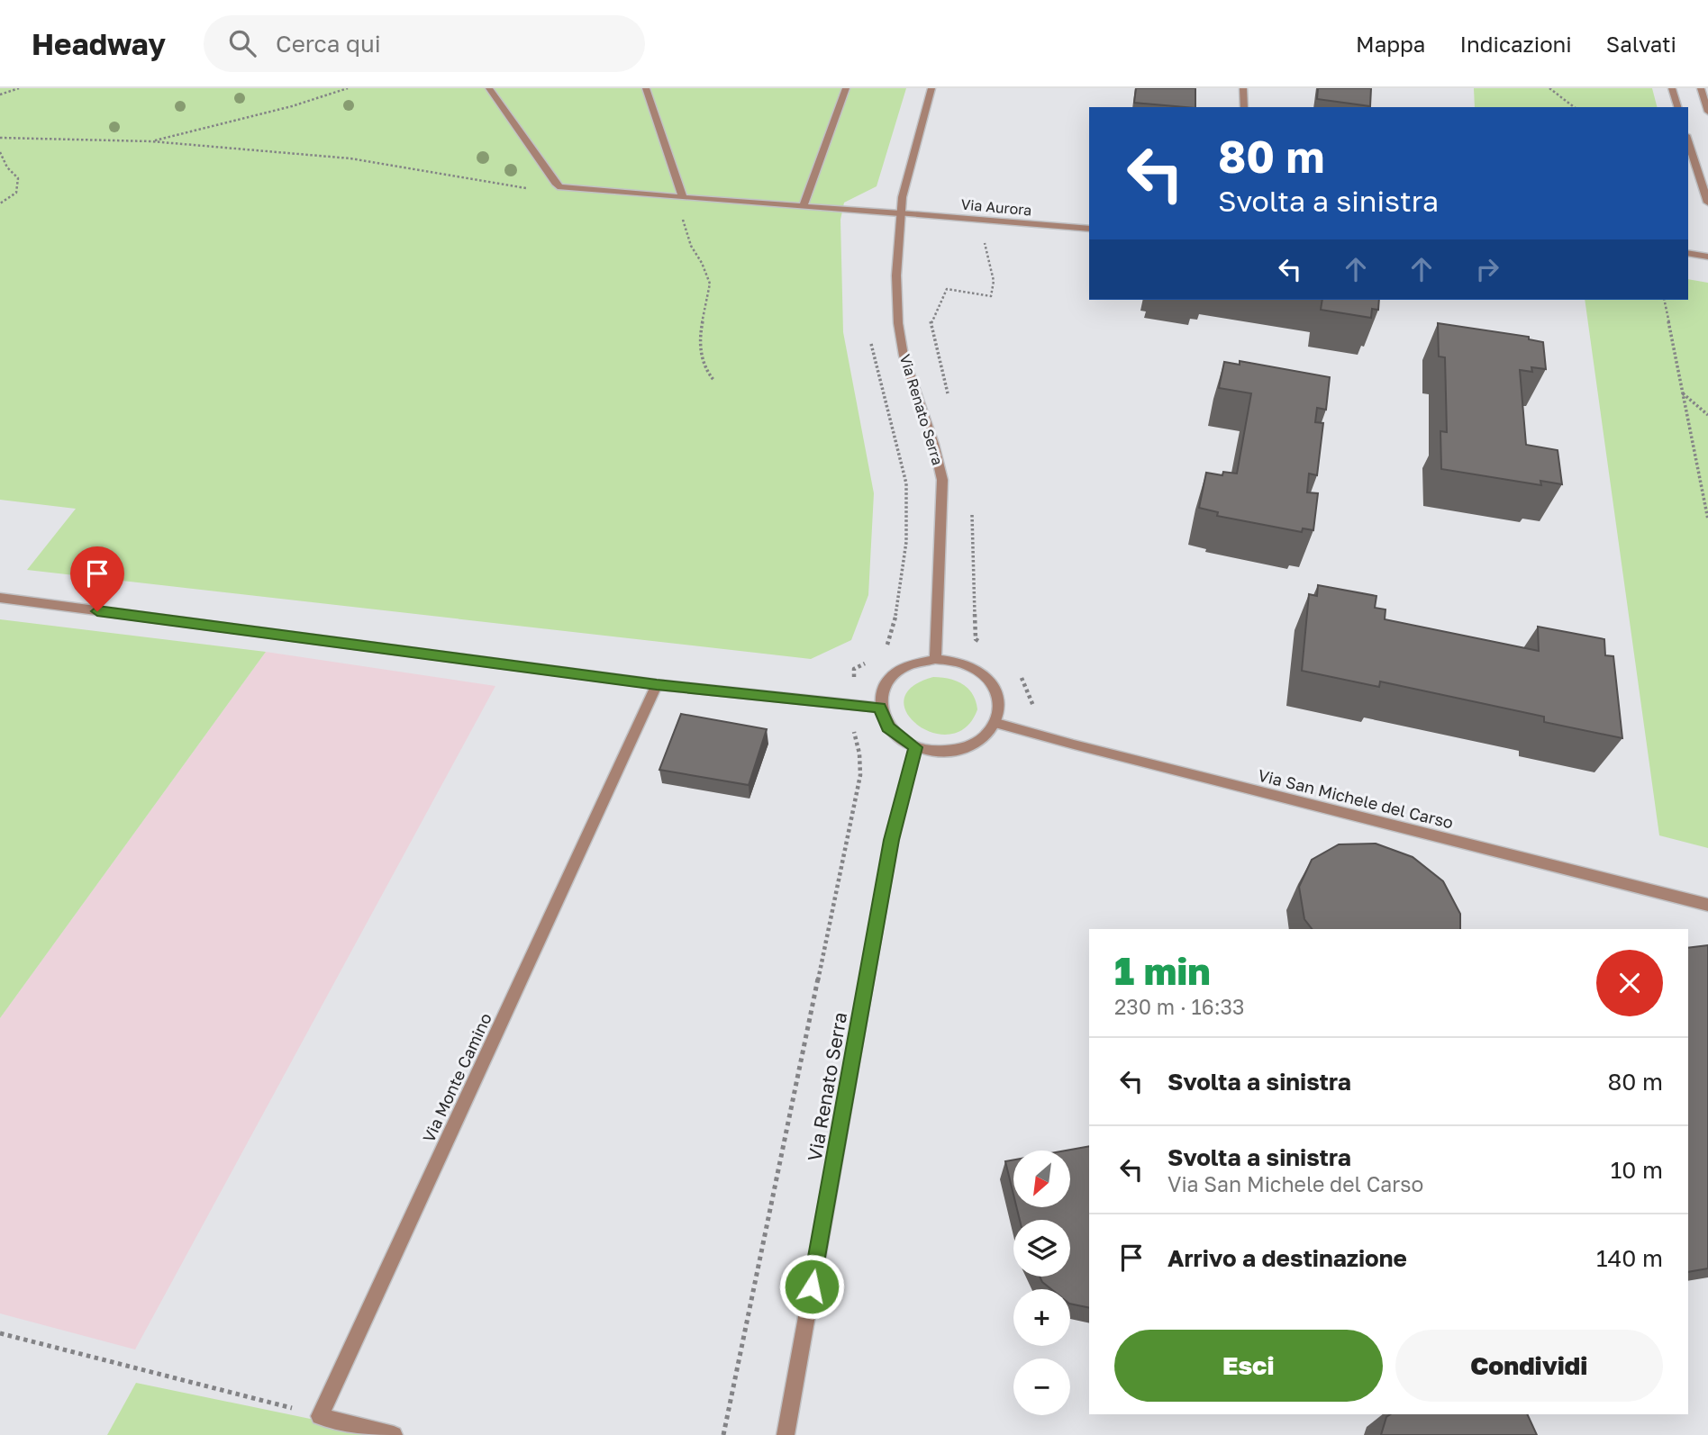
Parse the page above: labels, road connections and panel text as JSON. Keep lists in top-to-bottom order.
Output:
{
  "streets": {
    "street": [
      "Via Aurora",
      "Via Renato Serra",
      "Via San Michele del Carso",
      "Via Monte Camino"
    ]
  },
  "crossings": [
    ["Via Aurora", "Via Renato Serra"],
    ["Via Renato Serra", "Via San Michele del Carso"]
  ],
  "north": "bottom left",
  "page": {
    "header": "Headway",
    "search": "Cerca qui",
    "nav": ["Mappa", "Indicazioni", "Salvati"],
    "turn": ["80 m", "Svolta a sinistra"],
    "heading": ["1 min", "230 m · 16:33"],
    "list": [
      {
        "name": "Svolta a sinistra",
        "value": "80 m"
      },
      {
        "name": "Svolta a sinistra",
        "note": "Via San Michele del Carso",
        "value": "10 m"
      },
      {
        "name": "Arrivo a destinazione",
        "value": "140 m"
      }
    ],
    "map_buttons": ["+", "−"],
    "buttons": ["Esci", "Condividi"]
  }
}
